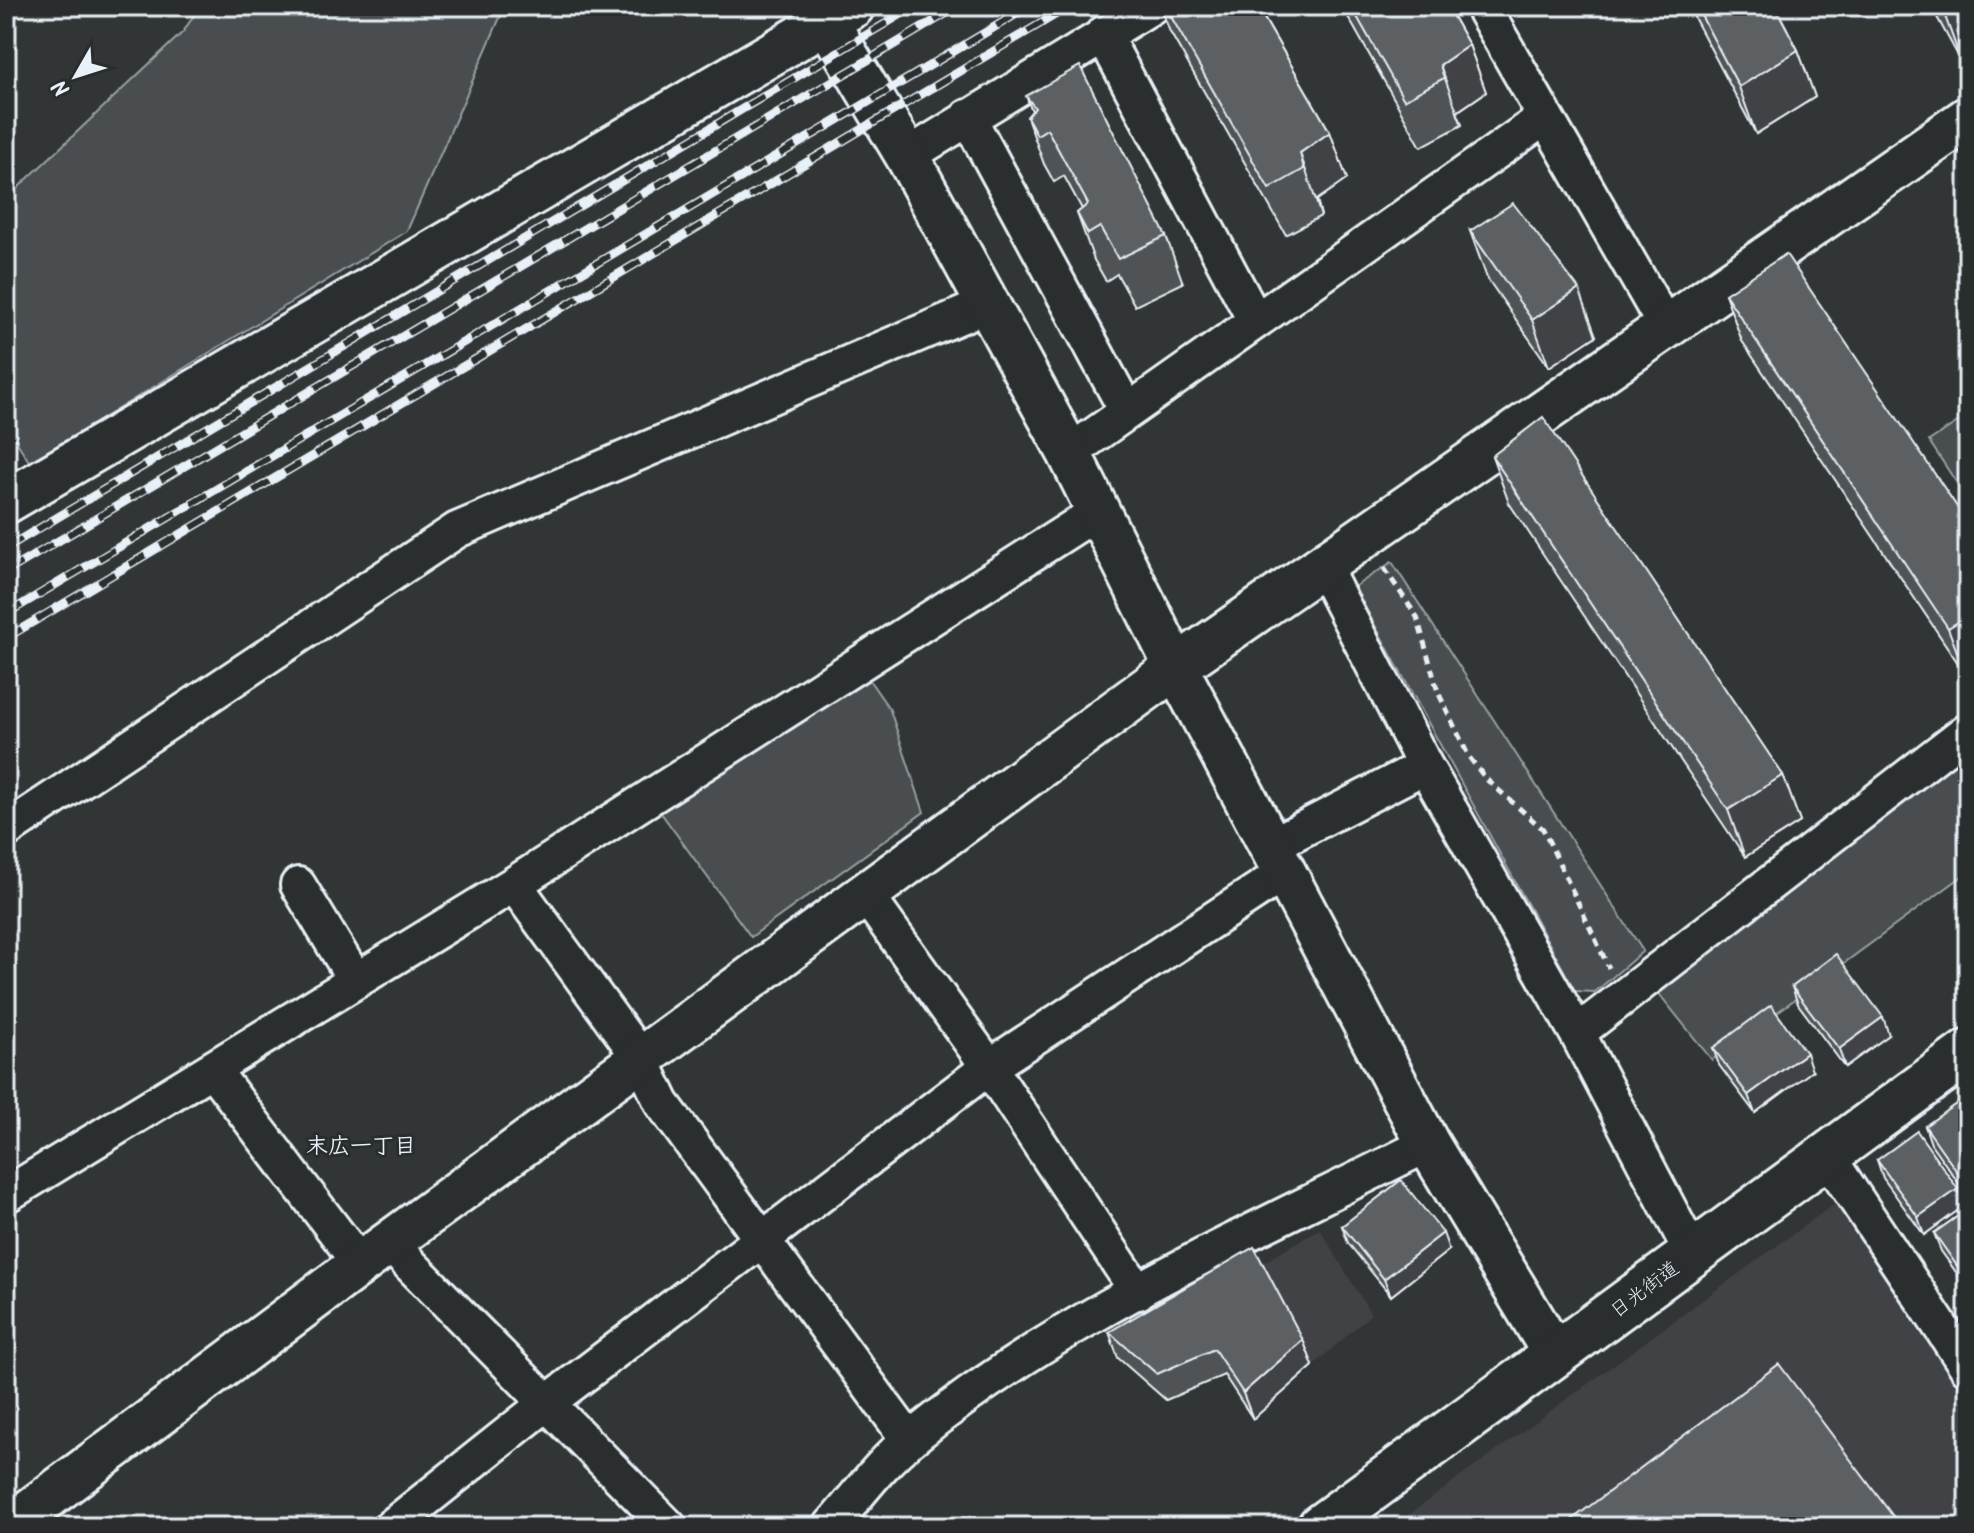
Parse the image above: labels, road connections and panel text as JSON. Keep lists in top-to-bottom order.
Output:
{
  "streets": {
    "highway": ["日光街道"]
  },
  "districts": ["末広一丁目"],
  "north": "bottom left"
}
